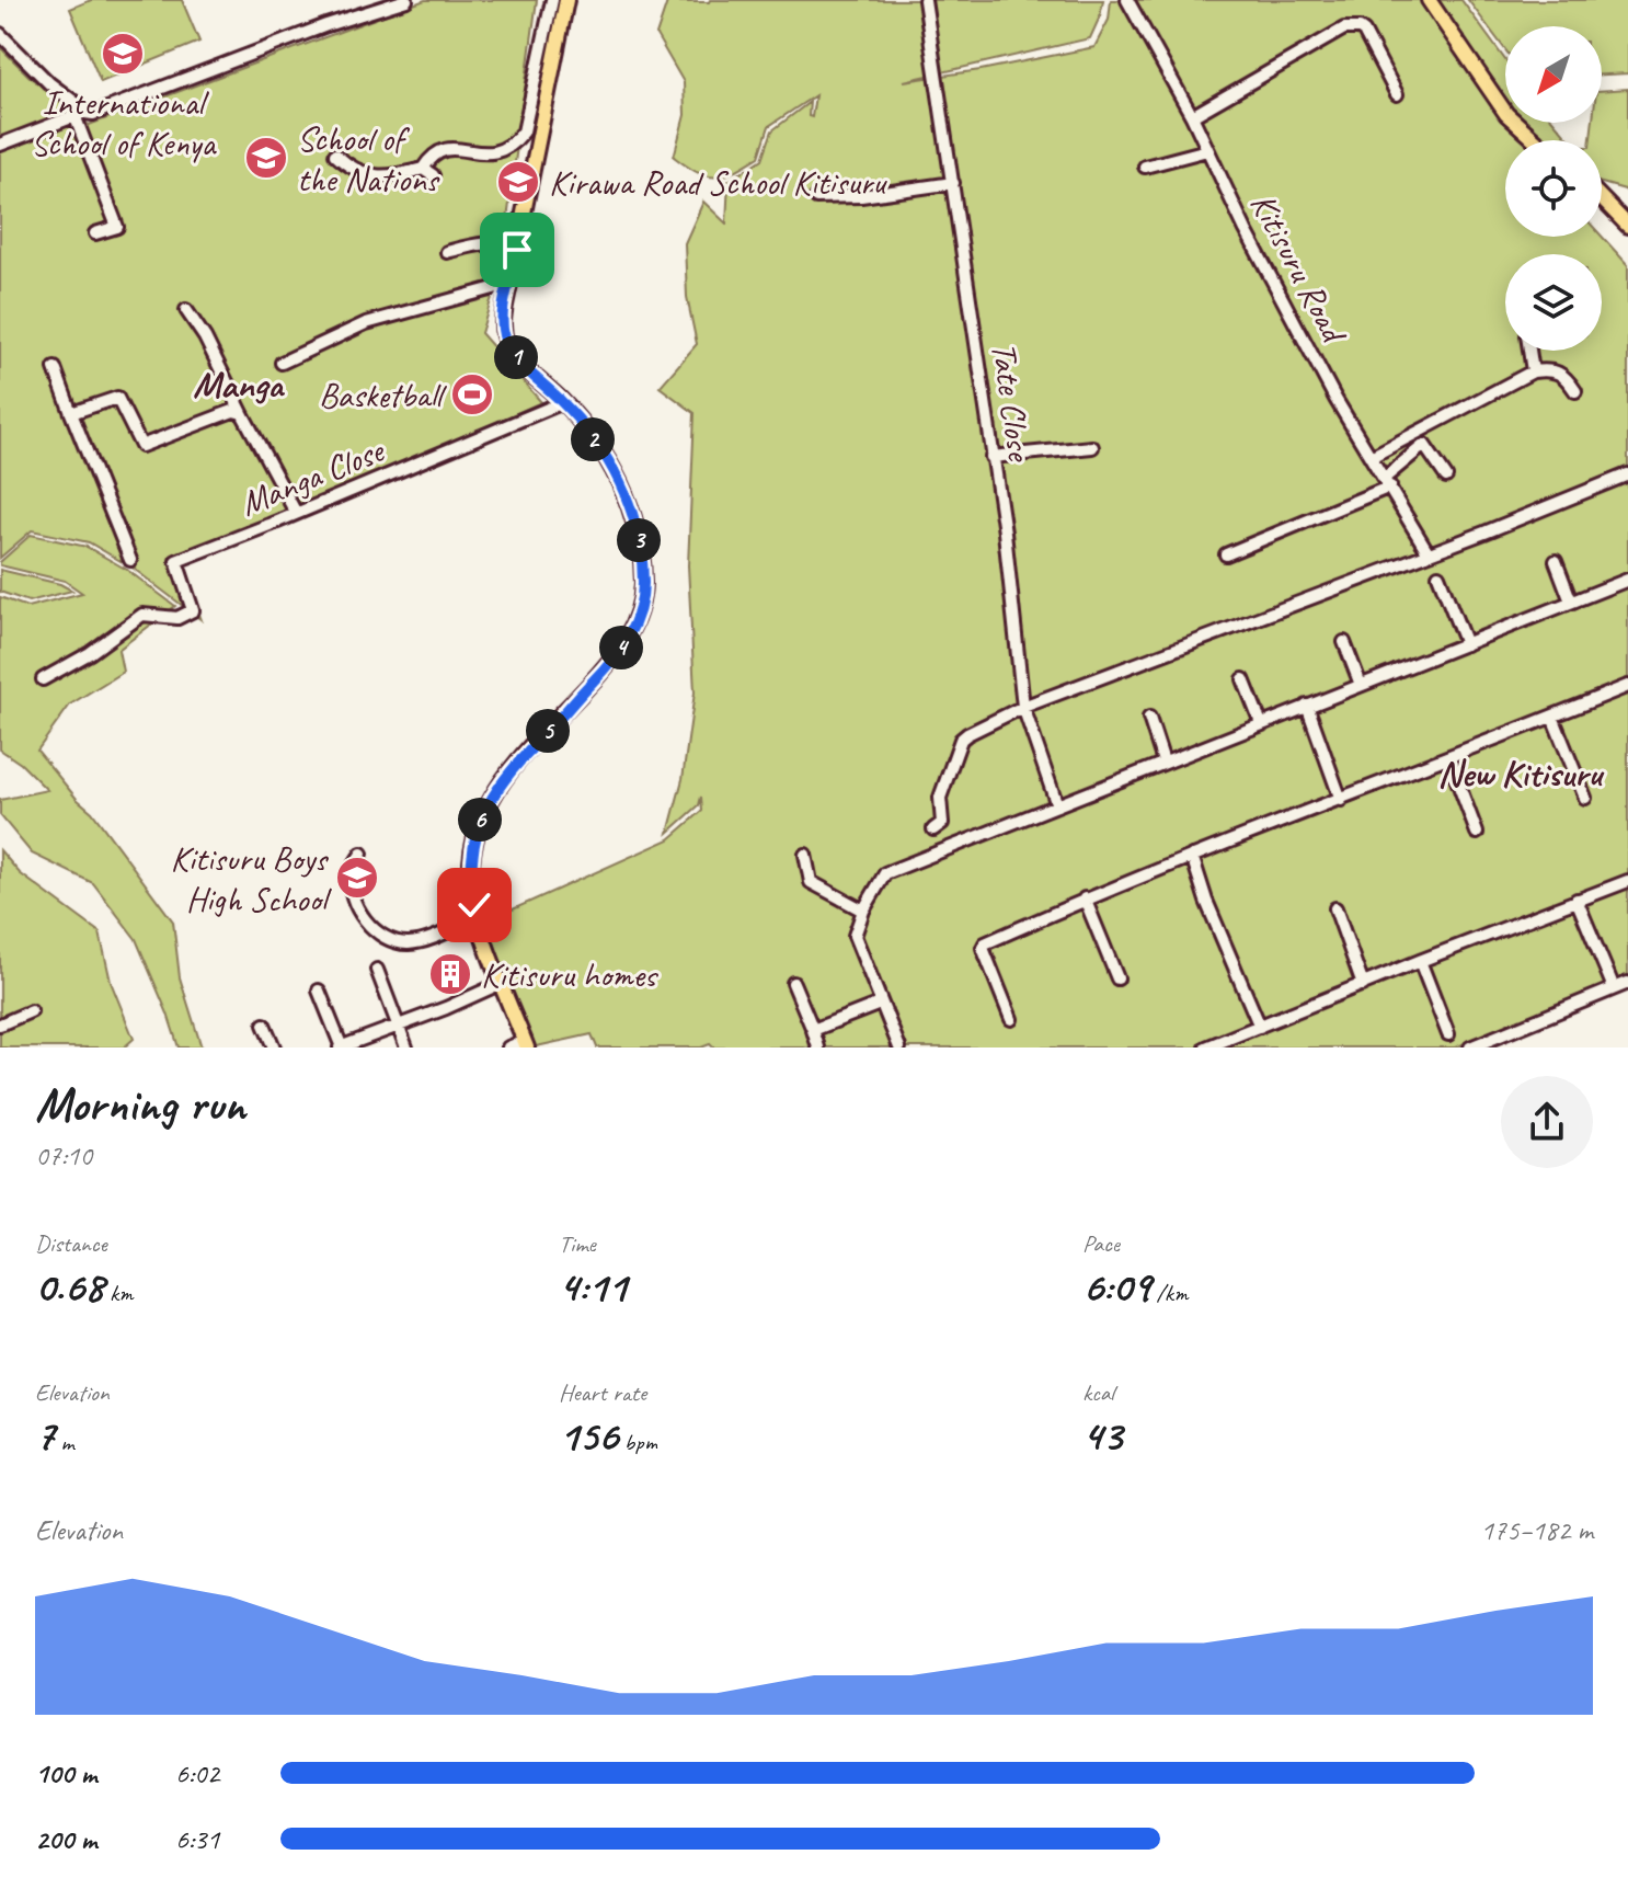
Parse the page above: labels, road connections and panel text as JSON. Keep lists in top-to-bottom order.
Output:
{
  "streets": {
    "street": ["Kitisuru Road", "Tate Close", "Manga Close"]
  },
  "districts": ["Manga", "New Kitisuru"],
  "places": {
    "school or university": [
      "International School of Kenya",
      "School of the Nations",
      "Kirawa Road School Kitisuru",
      "Kitisuru Boys High School"
    ],
    "sports": ["Basketball"],
    "building": ["Kitisuru homes"]
  },
  "north": "bottom left",
  "page": {
    "pins": [
      "1",
      "2",
      "3",
      "4",
      "5",
      "6"
    ],
    "heading": ["Morning run", "07:10"],
    "stats": [
      ["Distance", "0.68 km"],
      ["Time", "4:11"],
      ["Pace", "6:09 /km"],
      ["Elevation", "7 m"],
      ["Heart rate", "156 bpm"],
      ["kcal", "43"]
    ],
    "chart": ["Elevation", "175–182 m"],
    "list": [
      {
        "name": "100 m",
        "note": "6:02"
      },
      {
        "name": "200 m",
        "note": "6:31"
      }
    ]
  }
}
